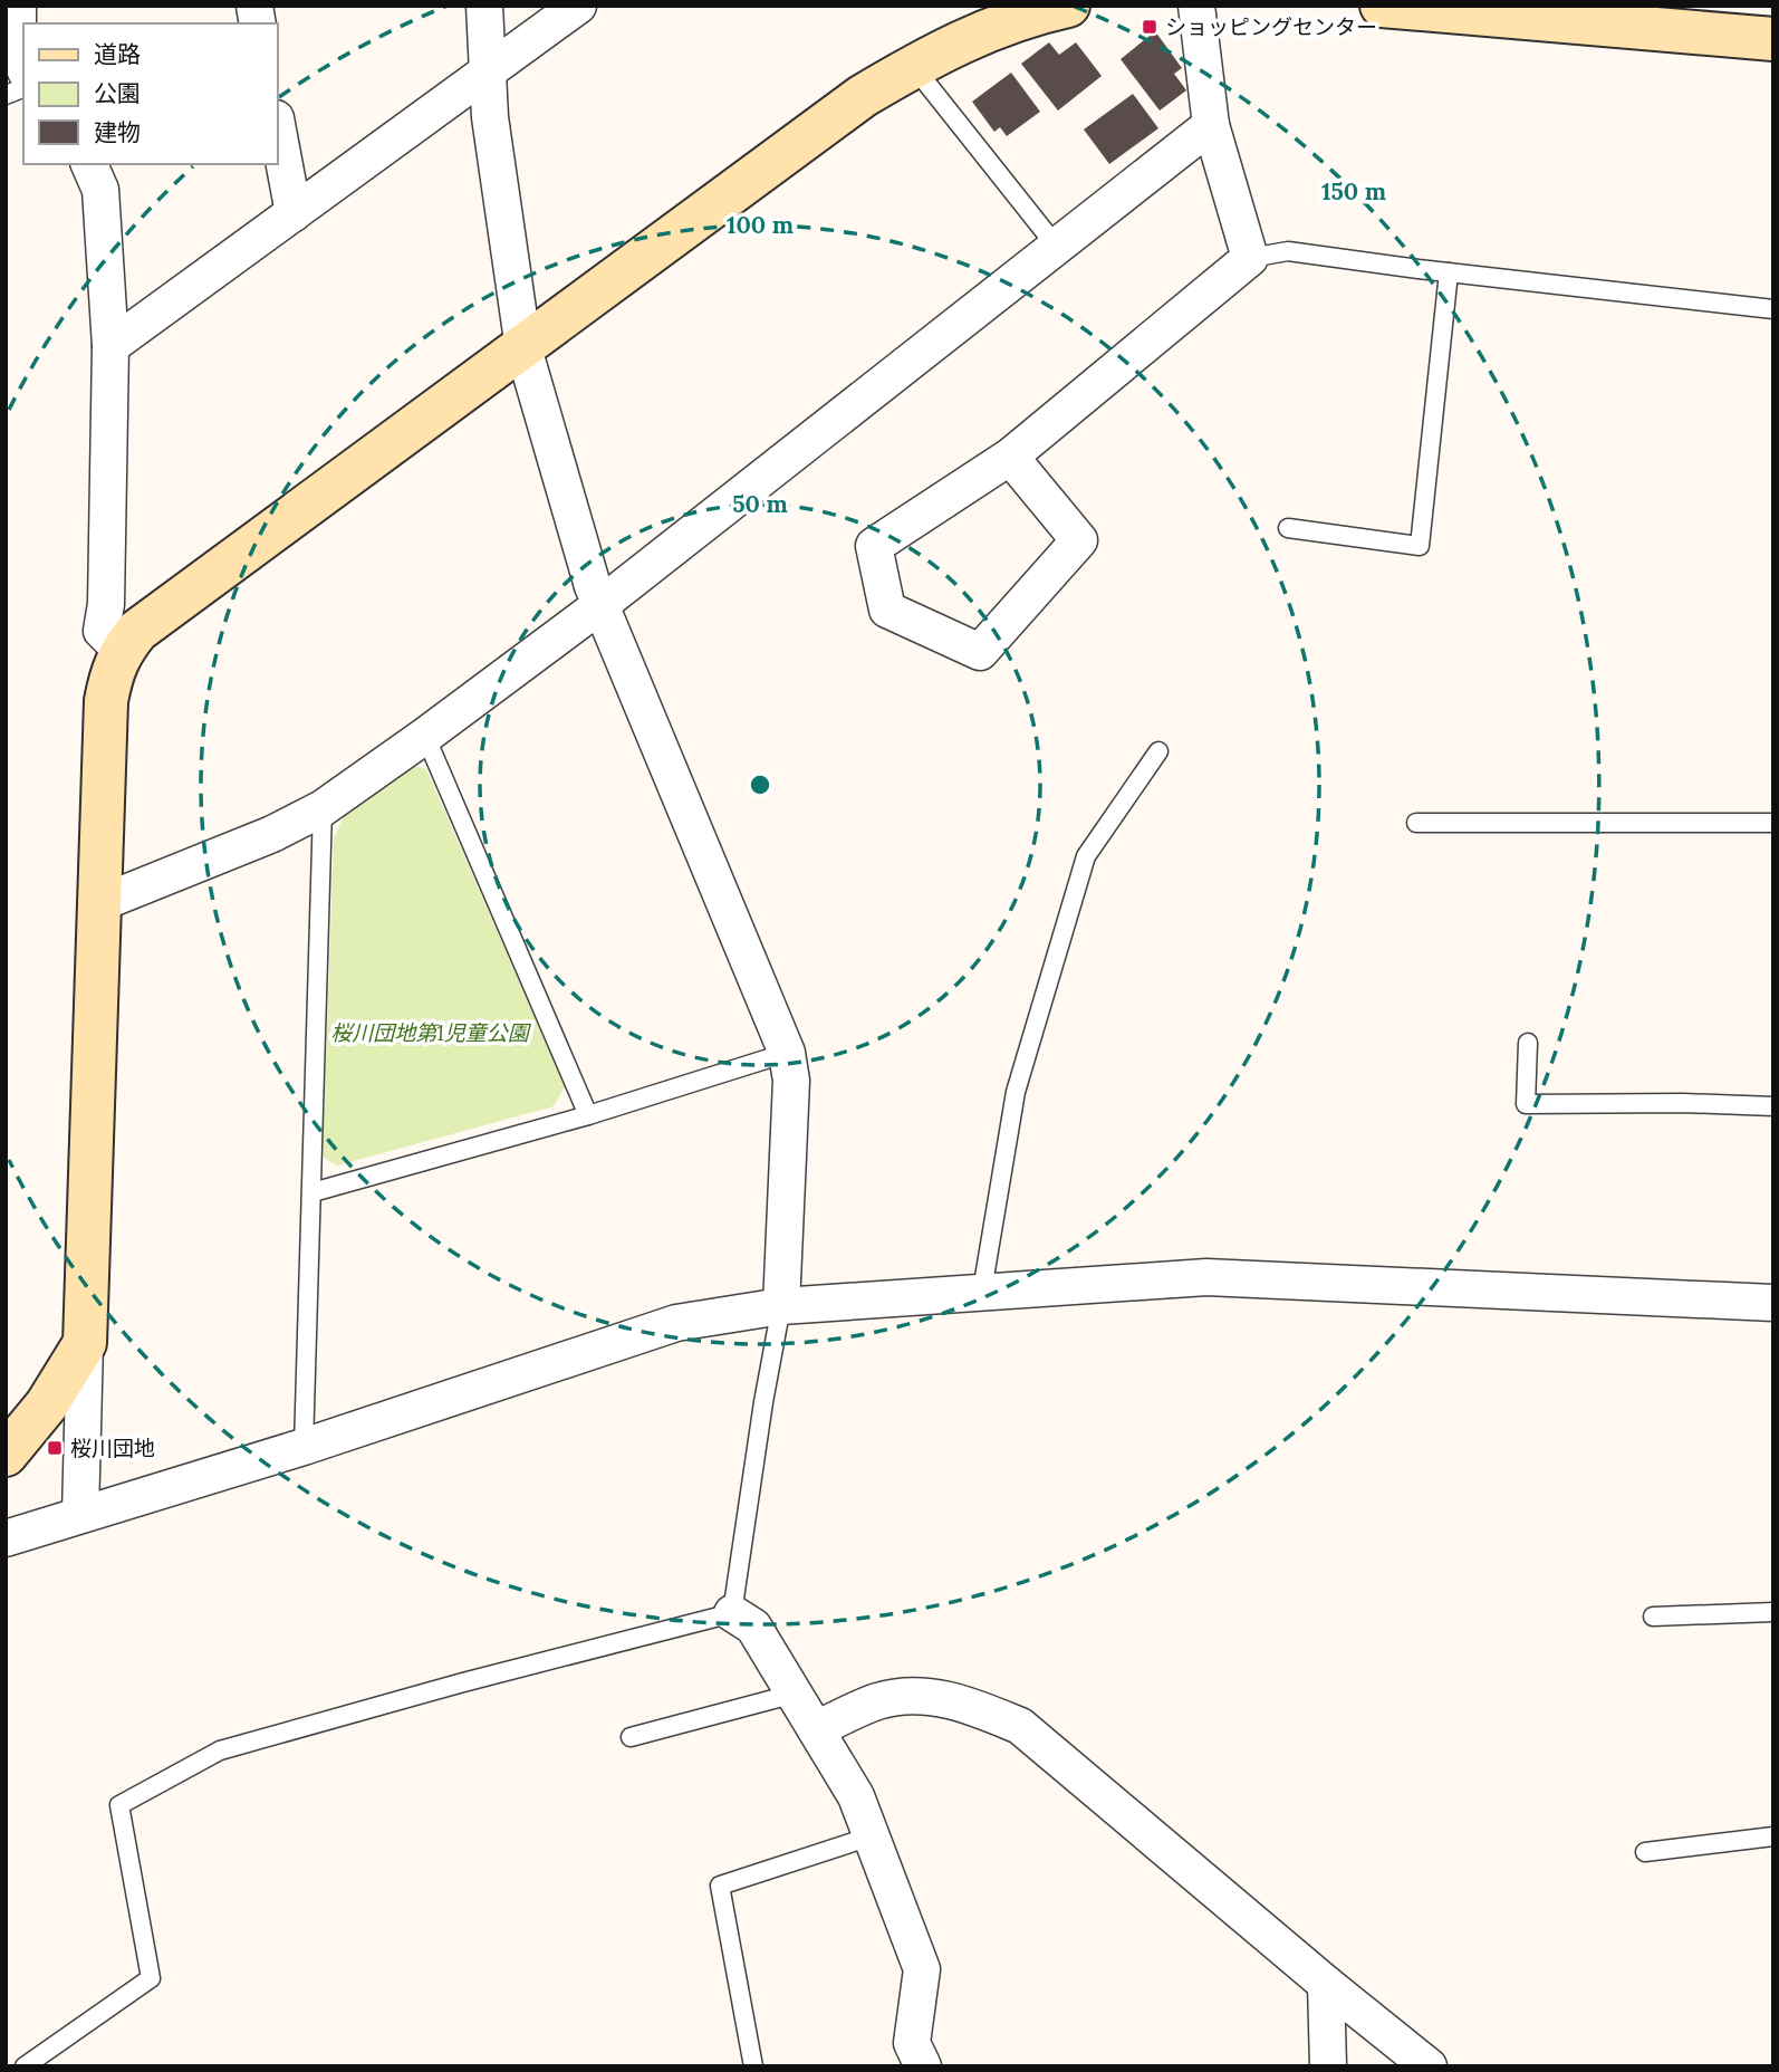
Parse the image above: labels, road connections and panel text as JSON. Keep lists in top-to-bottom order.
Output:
{
  "parks": ["桜川団地第1児童公園"],
  "places": {
    "transit": ["ショッピングセンター", "桜川団地"]
  },
  "legend": ["道路", "公園", "建物"],
  "rings": ["150 m", "100 m", "50 m"]
}
